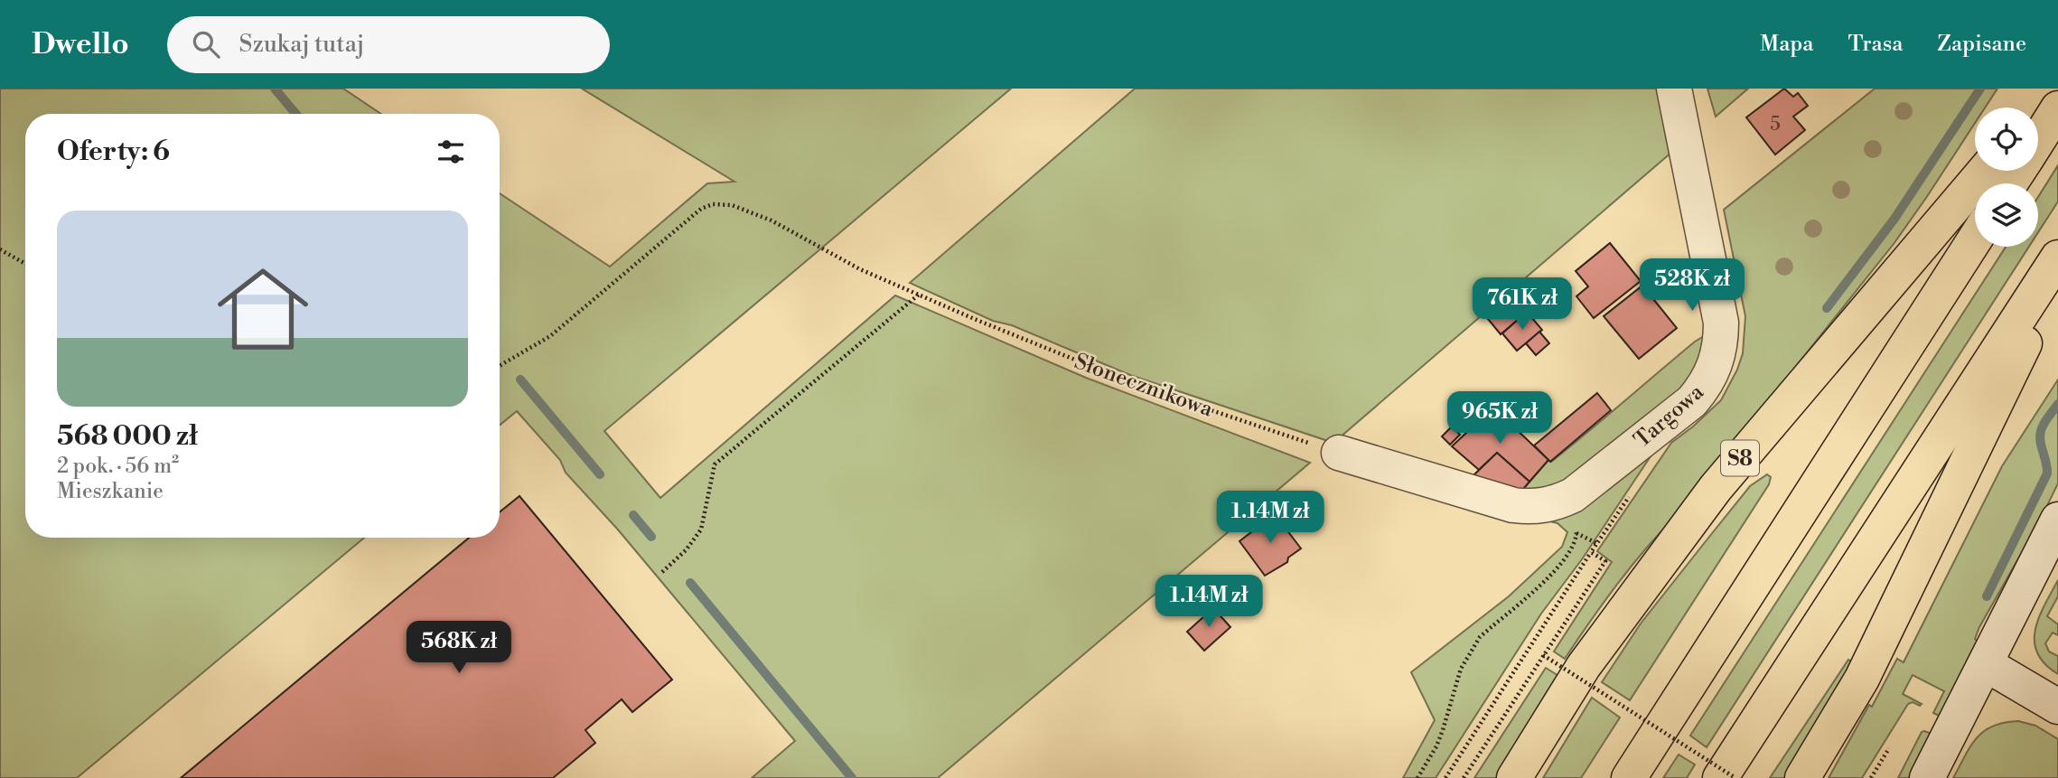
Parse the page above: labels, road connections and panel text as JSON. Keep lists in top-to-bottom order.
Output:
{
  "streets": {
    "highway": ["S8"],
    "street": ["Targowa"],
    "path": ["Słonecznikowa"]
  },
  "house_numbers": ["5"],
  "page": {
    "header": "Dwello",
    "search": "Szukaj tutaj",
    "nav": ["Mapa", "Trasa", "Zapisane"],
    "heading": "Oferty: 6",
    "list": [
      {
        "name": "568 000 zł",
        "note": "2 pok. · 56 m² · Mieszkanie"
      }
    ],
    "price": [
      "528K zł",
      "761K zł",
      "965K zł",
      "1.14M zł",
      "1.14M zł",
      "568K zł"
    ]
  }
}
